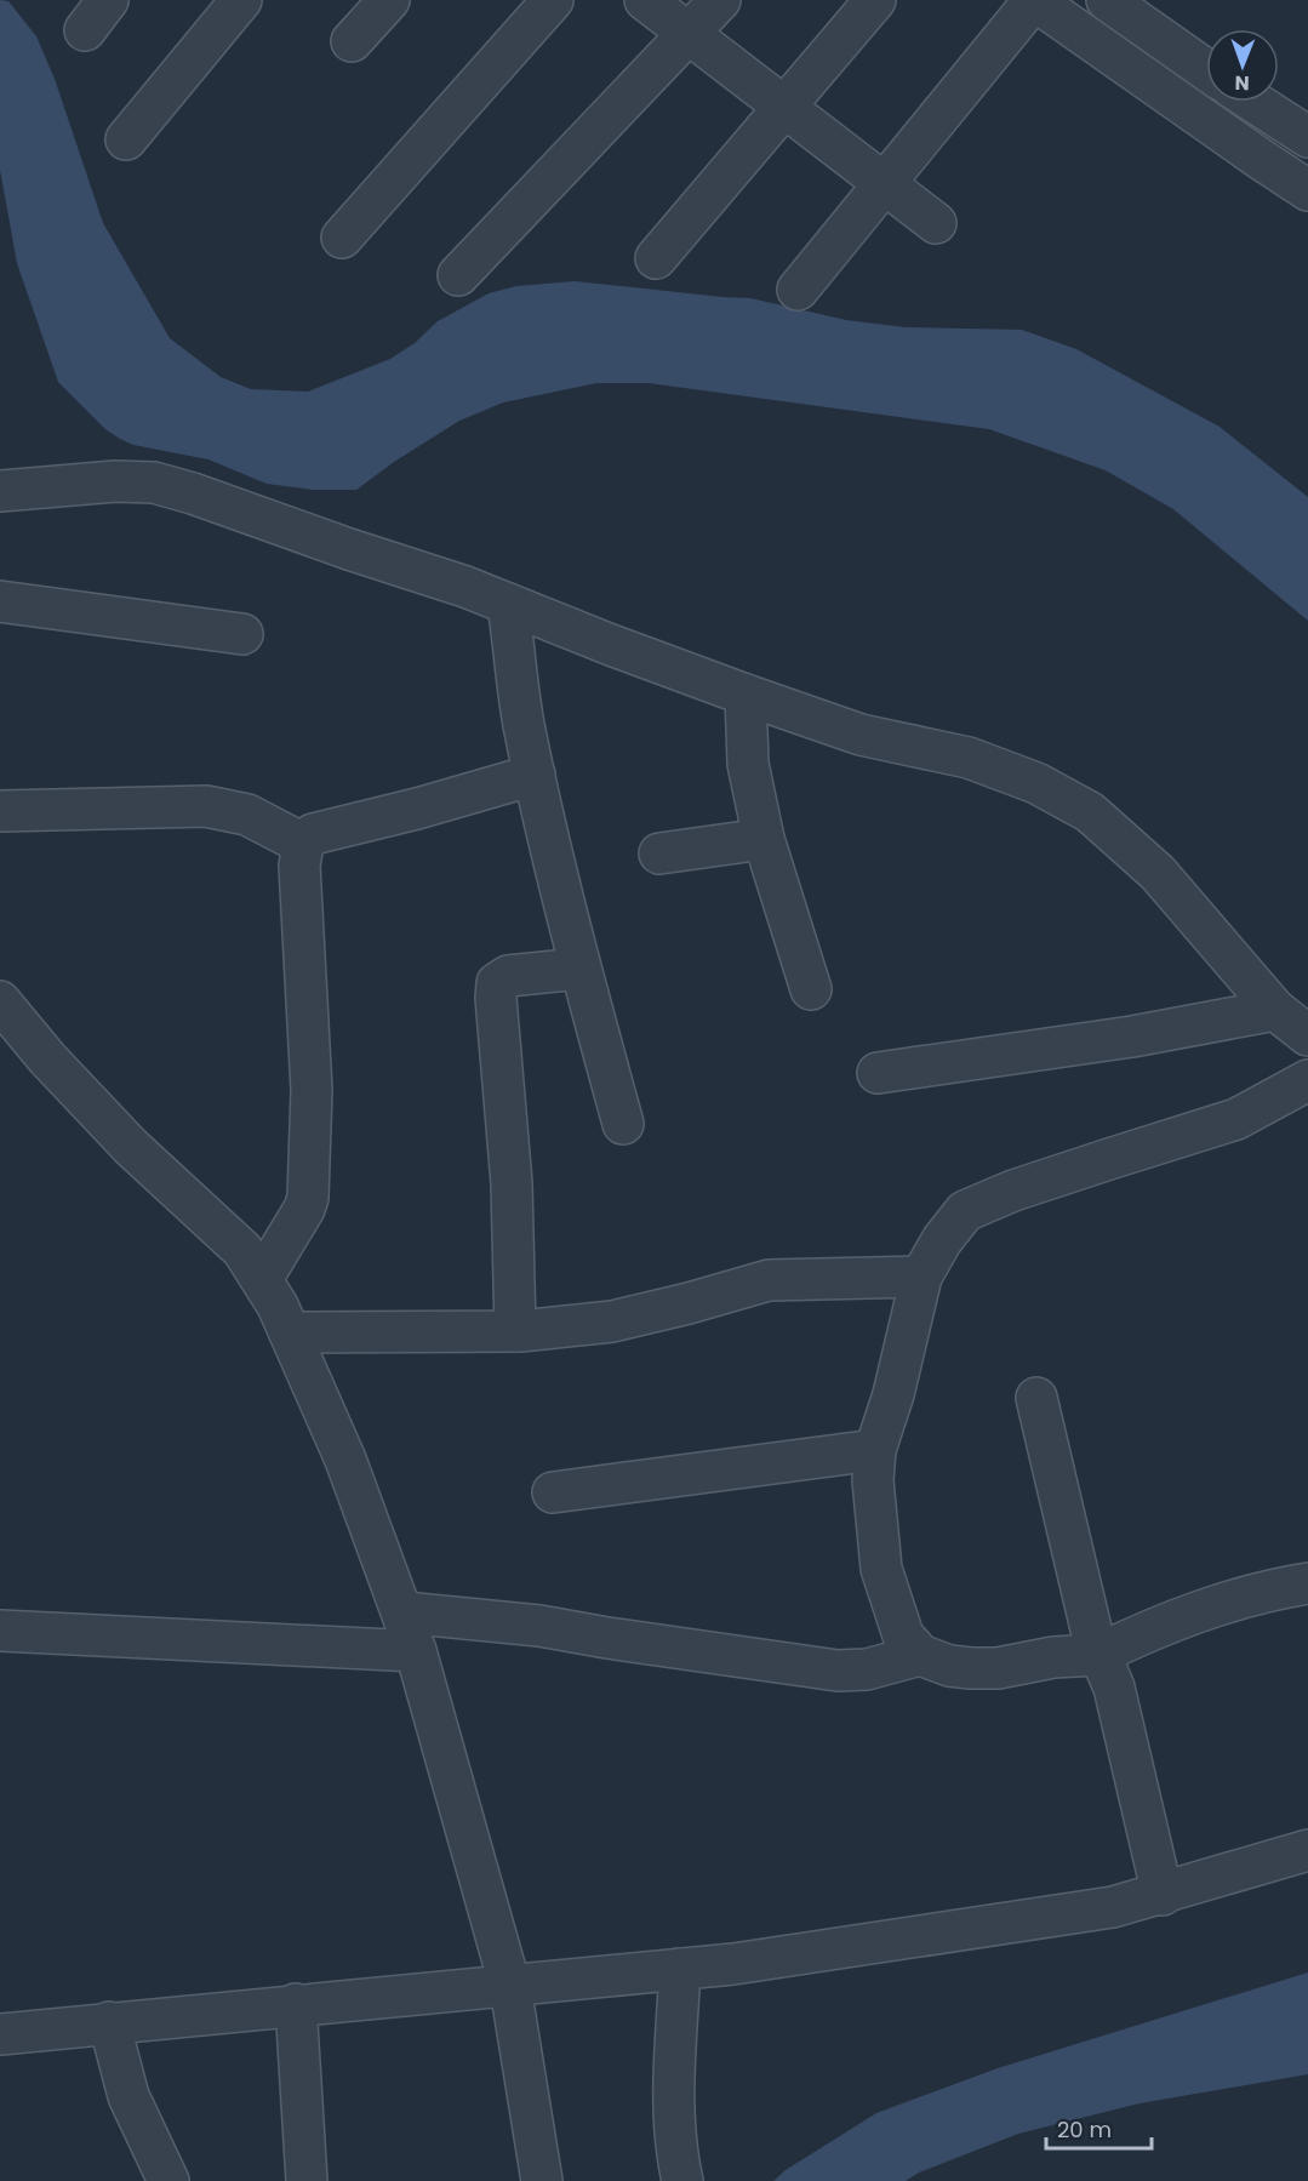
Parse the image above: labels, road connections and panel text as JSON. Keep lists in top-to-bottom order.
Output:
{
  "scale_bar": "20 m",
  "north": "bottom"
}
